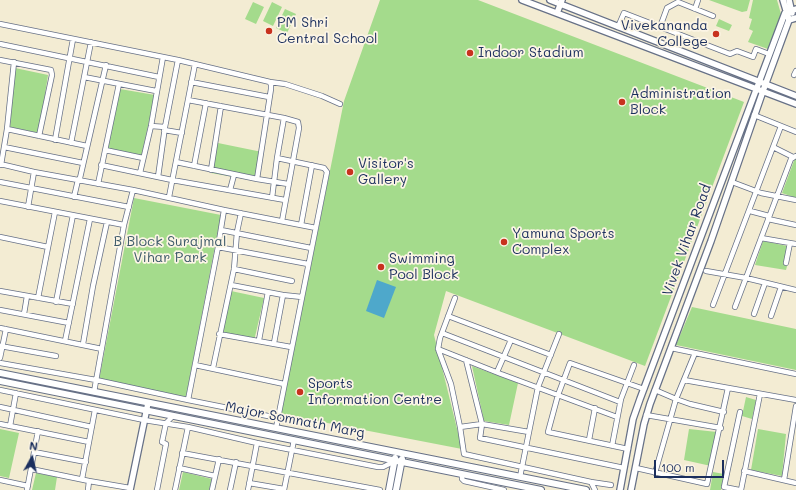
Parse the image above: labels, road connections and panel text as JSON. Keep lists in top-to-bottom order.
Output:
{
  "streets": {
    "main road": ["Major Somnath Marg"],
    "street": ["Vivek Vihar Road"]
  },
  "parks": ["B Block Surajmal Vihar Park"],
  "places": [
    "PM Shri Central School",
    "Vivekananda College",
    "Indoor Stadium",
    "Administration Block",
    "Visitor's Gallery",
    "Yamuna Sports Complex",
    "Swimming Pool Block",
    "Sports Information Centre"
  ],
  "scale_bar": "100 m",
  "north": "top"
}
